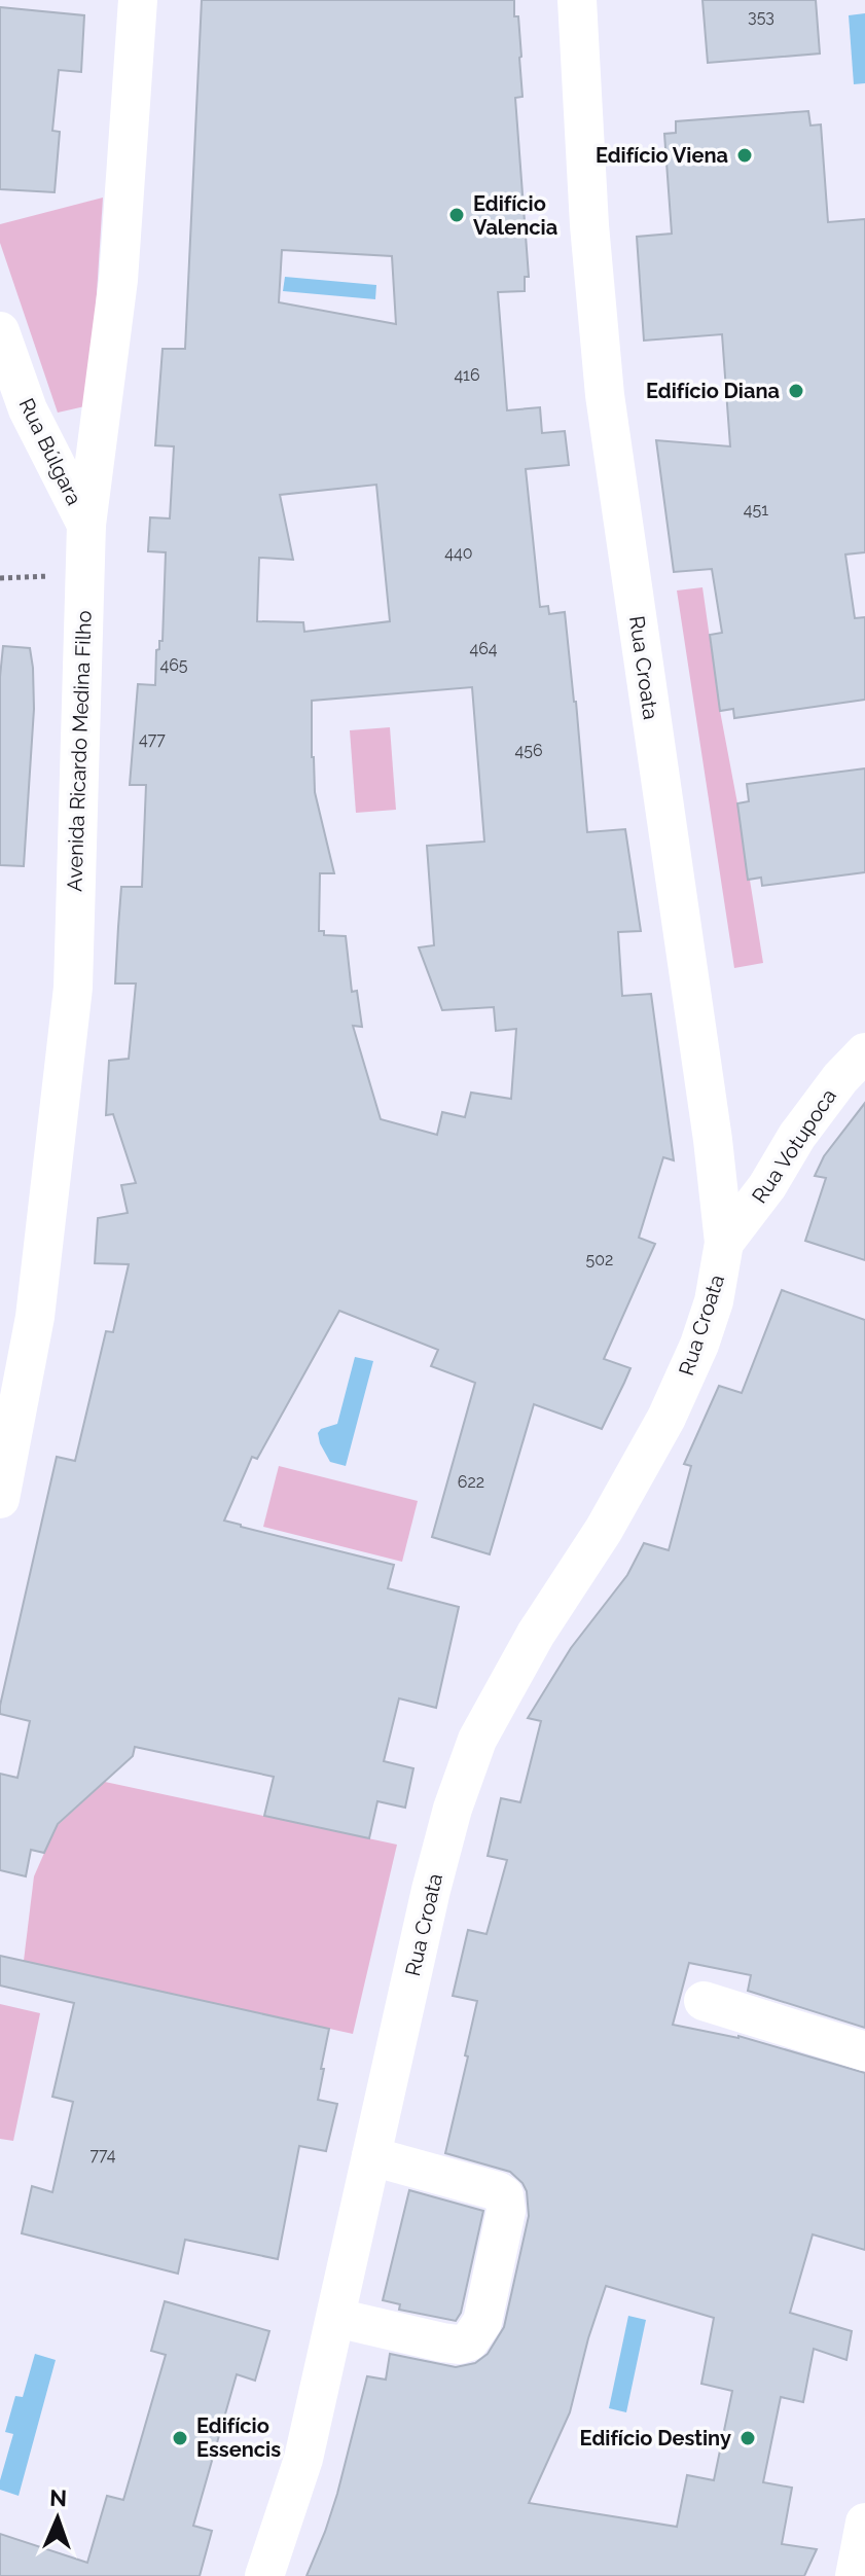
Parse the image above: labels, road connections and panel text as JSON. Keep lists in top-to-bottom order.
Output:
{
  "streets": {
    "street": [
      "Rua Búlgara",
      "Rua Croata",
      "Avenida Ricardo Medina Filho",
      "Rua Votupoca"
    ]
  },
  "crossings": [
    ["Rua Búlgara", "Avenida Ricardo Medina Filho"],
    ["Rua Croata", "Rua Votupoca"]
  ],
  "places": [
    "Edifício Viena",
    "Edifício Valencia",
    "Edifício Diana",
    "Edifício Essencis",
    "Edifício Destiny"
  ],
  "house_numbers": [
    "353",
    "416",
    "451",
    "440",
    "464",
    "465",
    "477",
    "456",
    "502",
    "622",
    "774"
  ],
  "north": "top"
}
